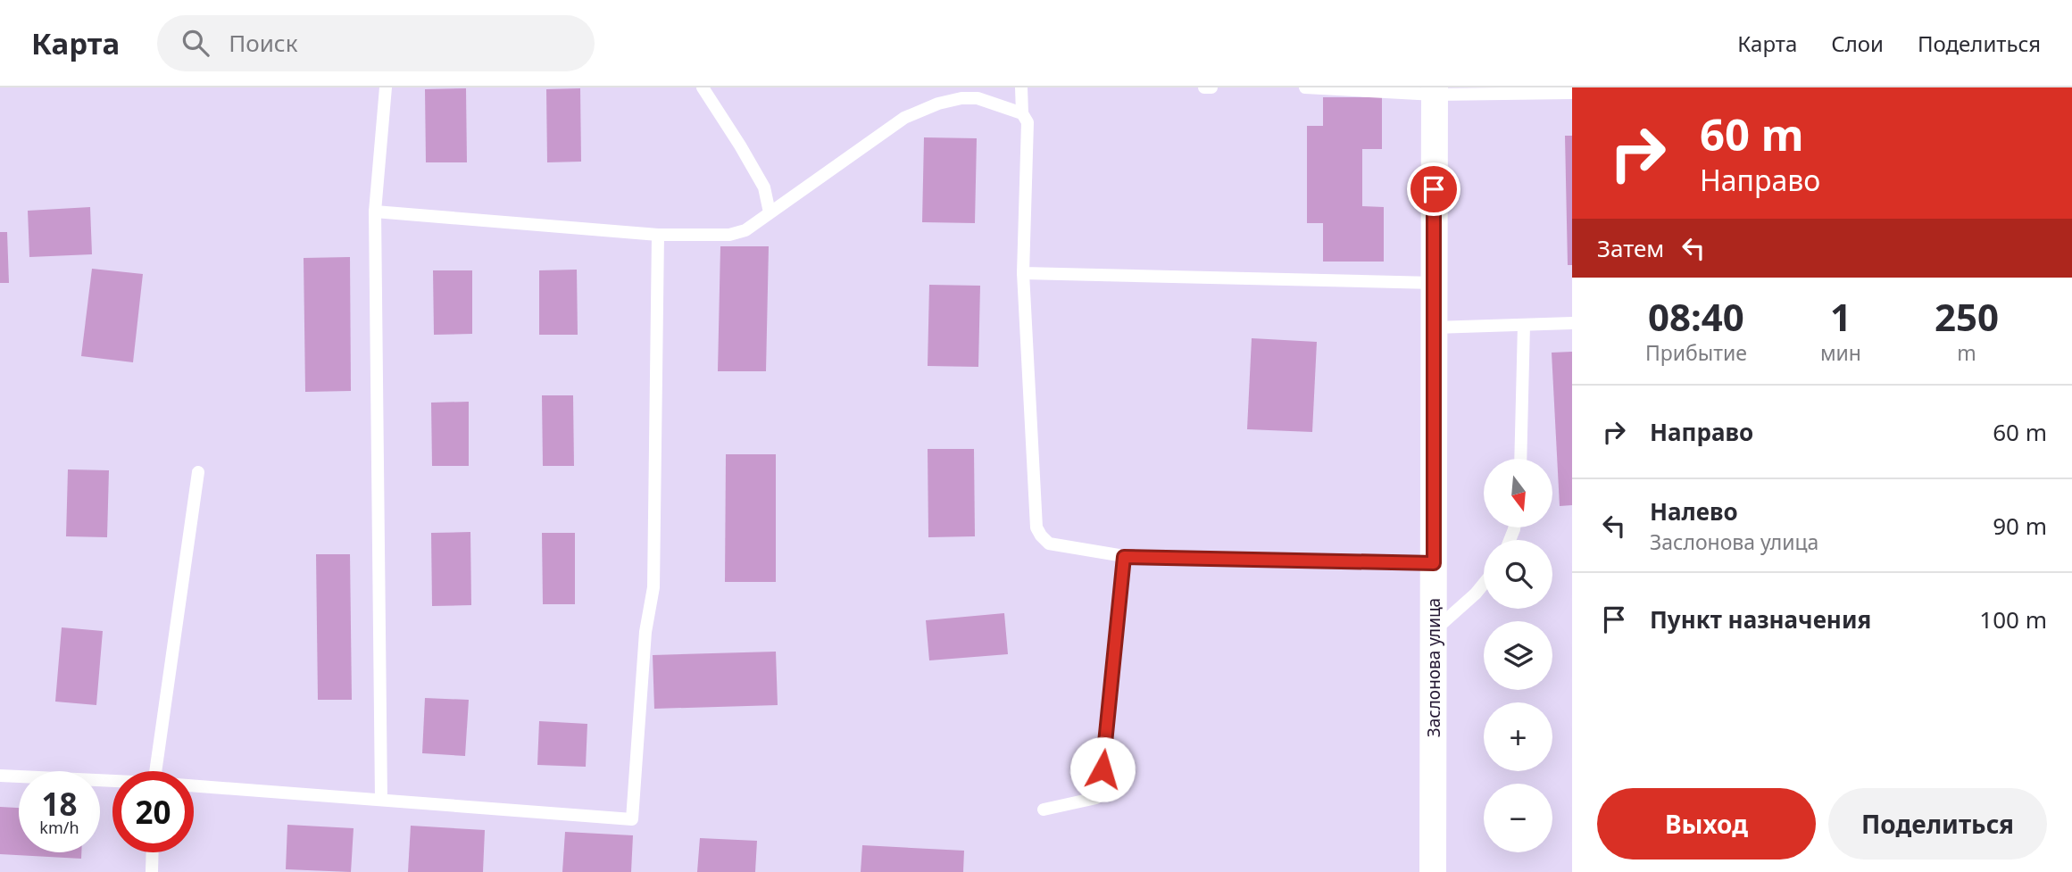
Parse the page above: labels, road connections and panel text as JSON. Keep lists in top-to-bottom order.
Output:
{
  "streets": {
    "street": ["Заслонова улица"]
  },
  "north": "bottom",
  "page": {
    "header": "Карта",
    "search": "Поиск",
    "nav": ["Карта", "Слои", "Поделиться"],
    "turn": ["60 m", "Направо"],
    "then": "Затем",
    "eta": [
      "08:40",
      "Прибытие",
      "1",
      "мин",
      "250",
      "m"
    ],
    "list": [
      {
        "name": "Направо",
        "value": "60 m"
      },
      {
        "name": "Налево",
        "note": "Заслонова улица",
        "value": "90 m"
      },
      {
        "name": "Пункт назначения",
        "value": "100 m"
      }
    ],
    "map_buttons": ["+", "−"],
    "speed": "18 km/h",
    "limit": "20",
    "buttons": ["Выход", "Поделиться"]
  }
}
